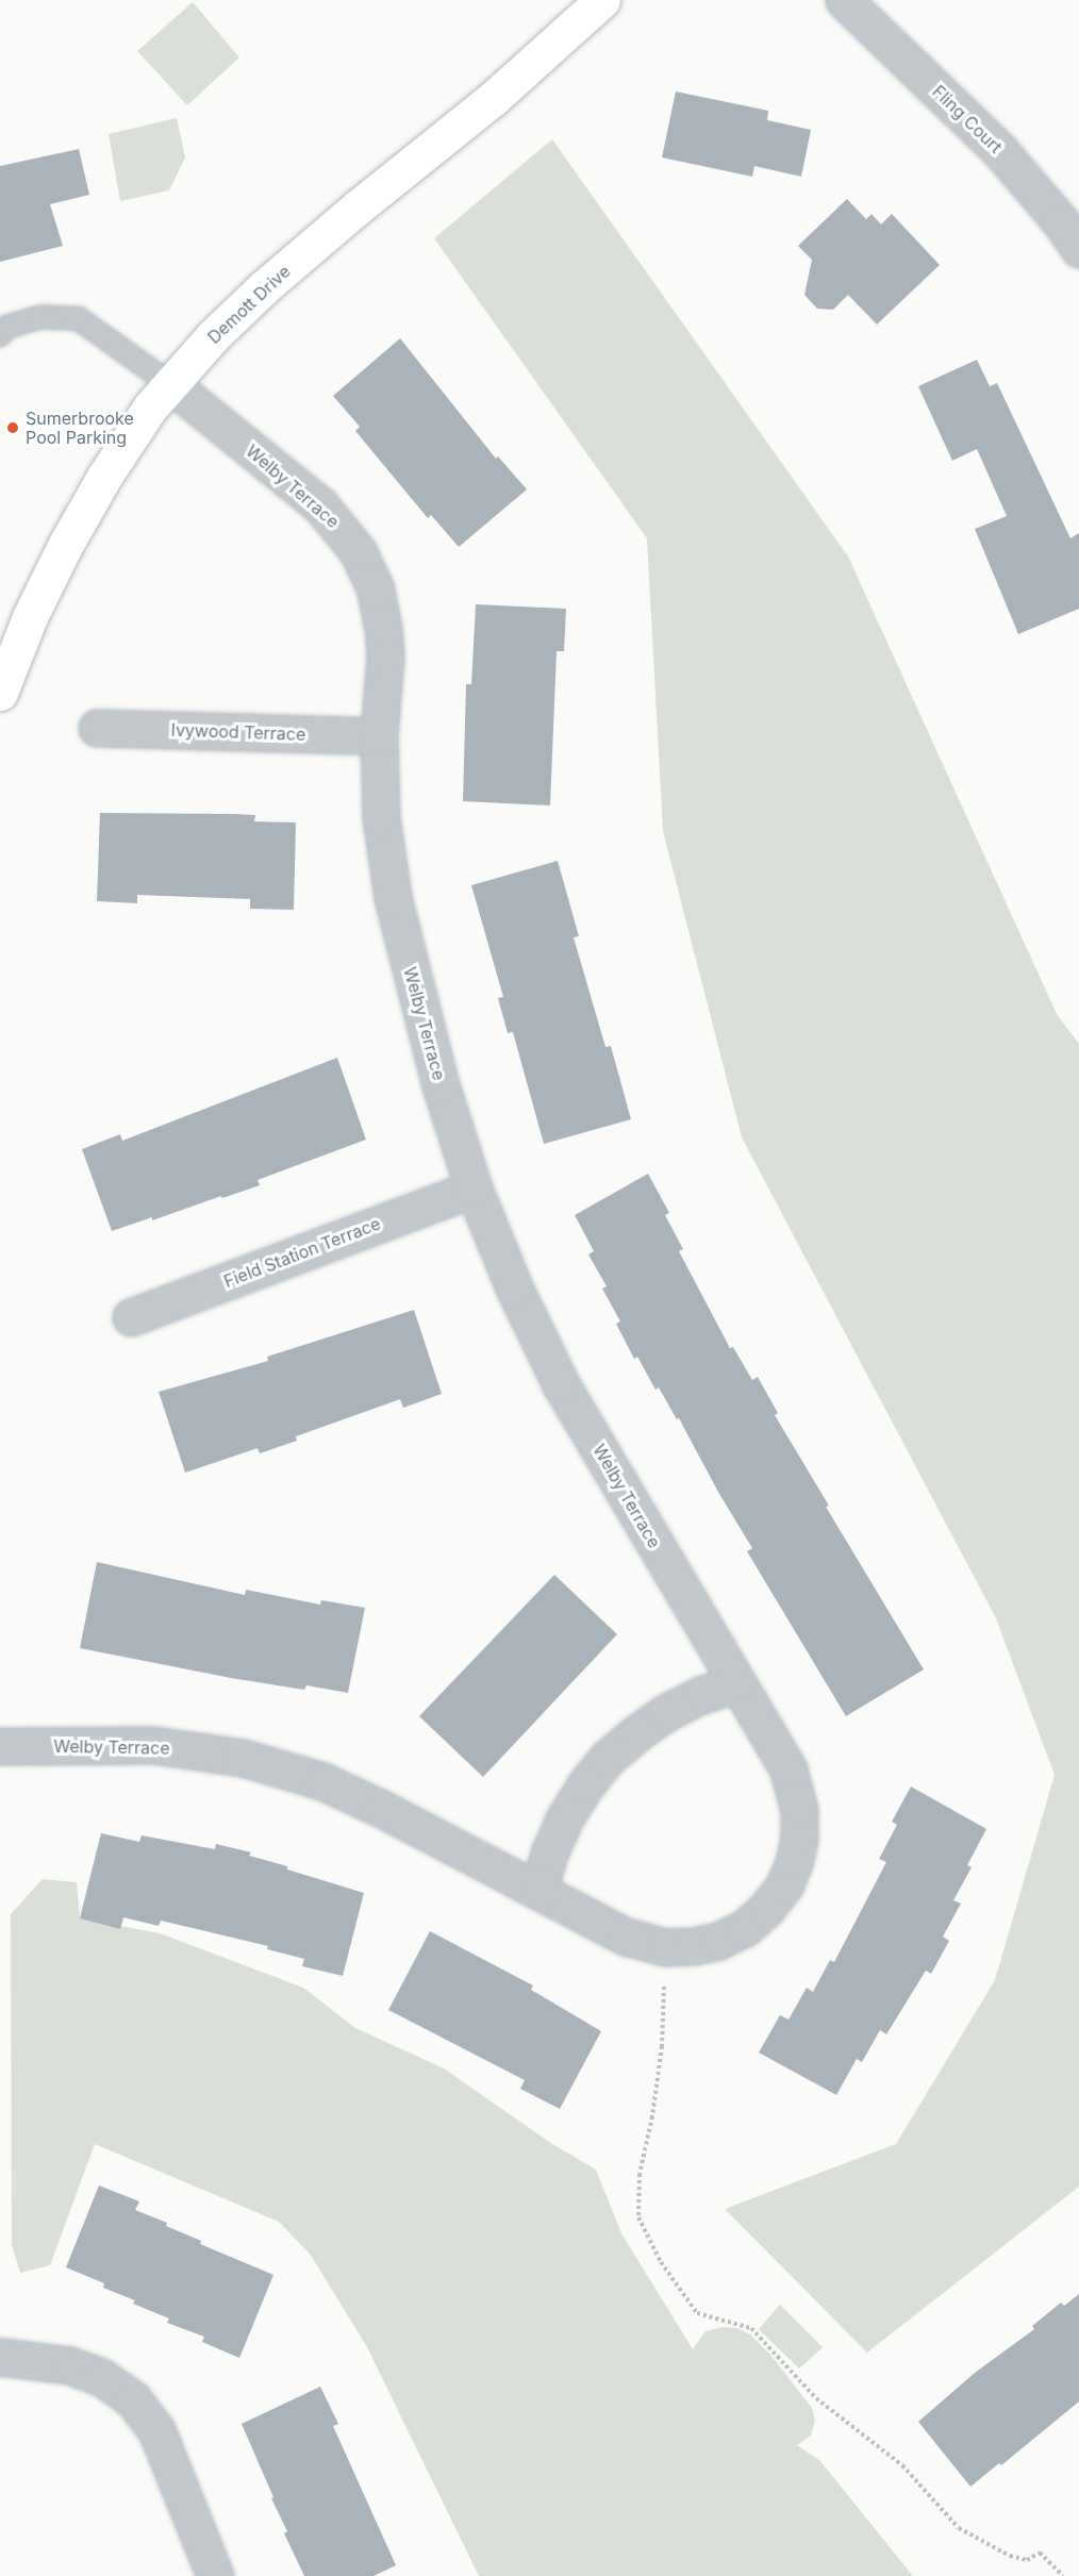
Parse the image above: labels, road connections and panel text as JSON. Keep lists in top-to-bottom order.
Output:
{
  "streets": {
    "street": [
      "Fling Court",
      "Demott Drive",
      "Welby Terrace",
      "Ivywood Terrace",
      "Field Station Terrace"
    ]
  },
  "crossings": [
    ["Demott Drive", "Welby Terrace"],
    ["Welby Terrace", "Ivywood Terrace"],
    ["Welby Terrace", "Field Station Terrace"]
  ],
  "places": ["Sumerbrooke Pool Parking"]
}
